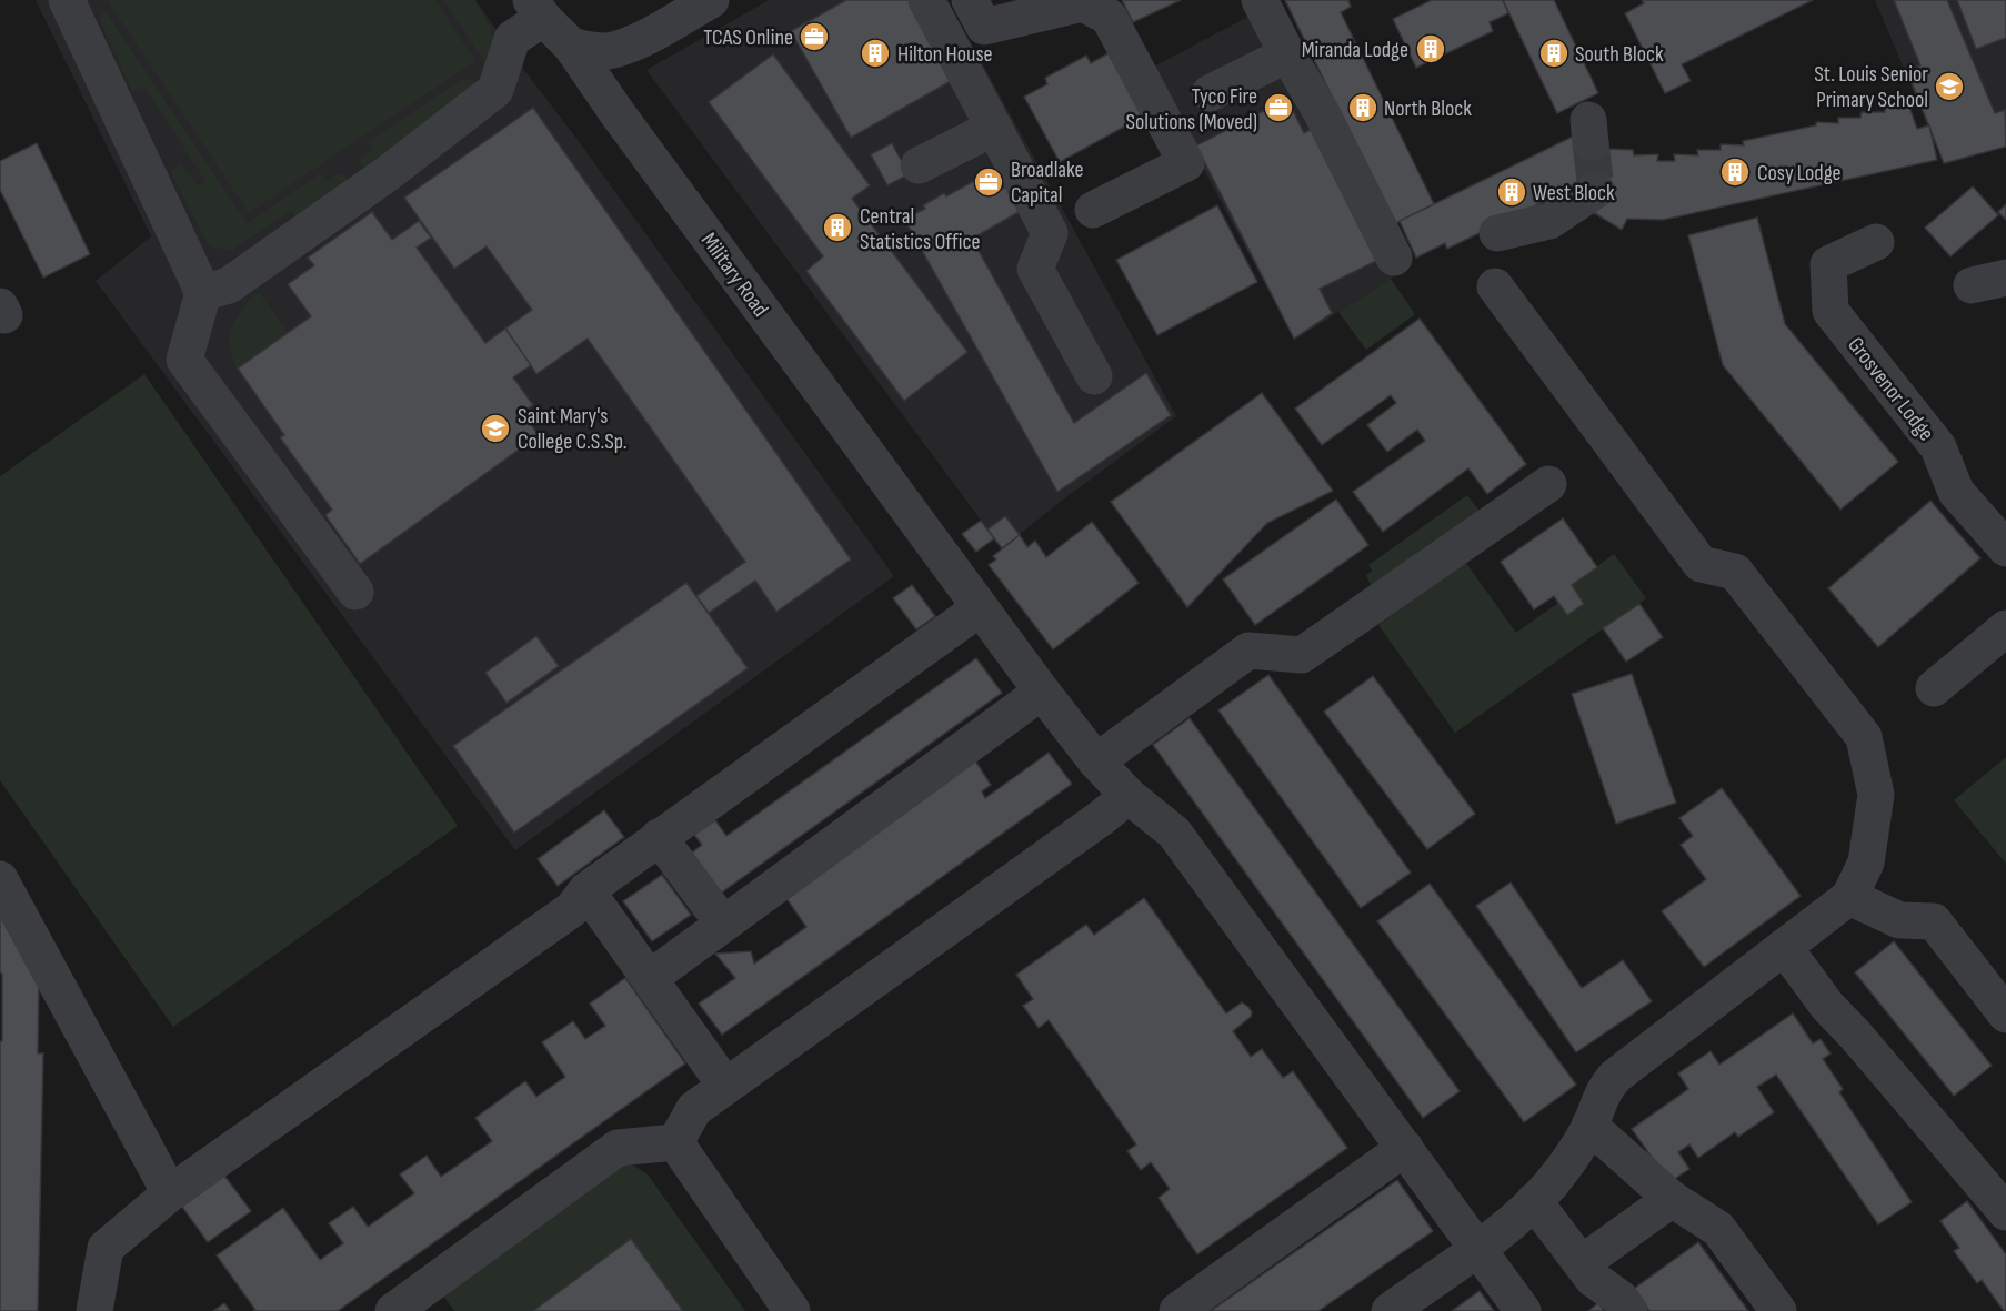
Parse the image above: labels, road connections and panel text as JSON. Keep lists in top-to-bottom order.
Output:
{
  "streets": {
    "street": ["Military Road", "Grosvenor Lodge"]
  },
  "places": {
    "office": ["TCAS Online", "Tyco Fire Solutions (Moved)", "Broadlake Capital"],
    "building": [
      "Miranda Lodge",
      "Hilton House",
      "South Block",
      "North Block",
      "Cosy Lodge",
      "West Block",
      "Central Statistics Office"
    ],
    "school or university": ["St. Louis Senior Primary School", "Saint Mary's College C.S.Sp."]
  }
}
